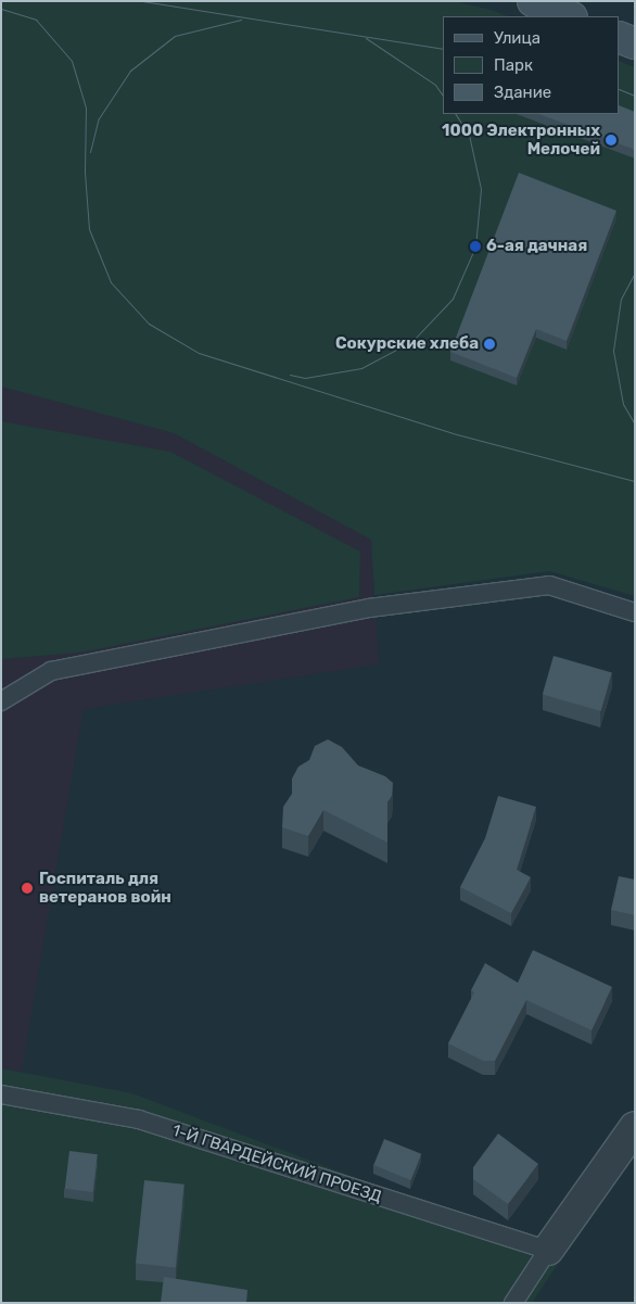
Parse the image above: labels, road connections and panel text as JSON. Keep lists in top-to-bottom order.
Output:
{
  "streets": {
    "lane": ["1-Й ГВАРДЕЙСКИЙ ПРОЕЗД"]
  },
  "places": [
    "1000 Электронных Мелочей",
    "6-ая дачная",
    "Сокурские хлеба",
    "Госпиталь для ветеранов войн"
  ],
  "legend": ["Улица", "Парк", "Здание"]
}
